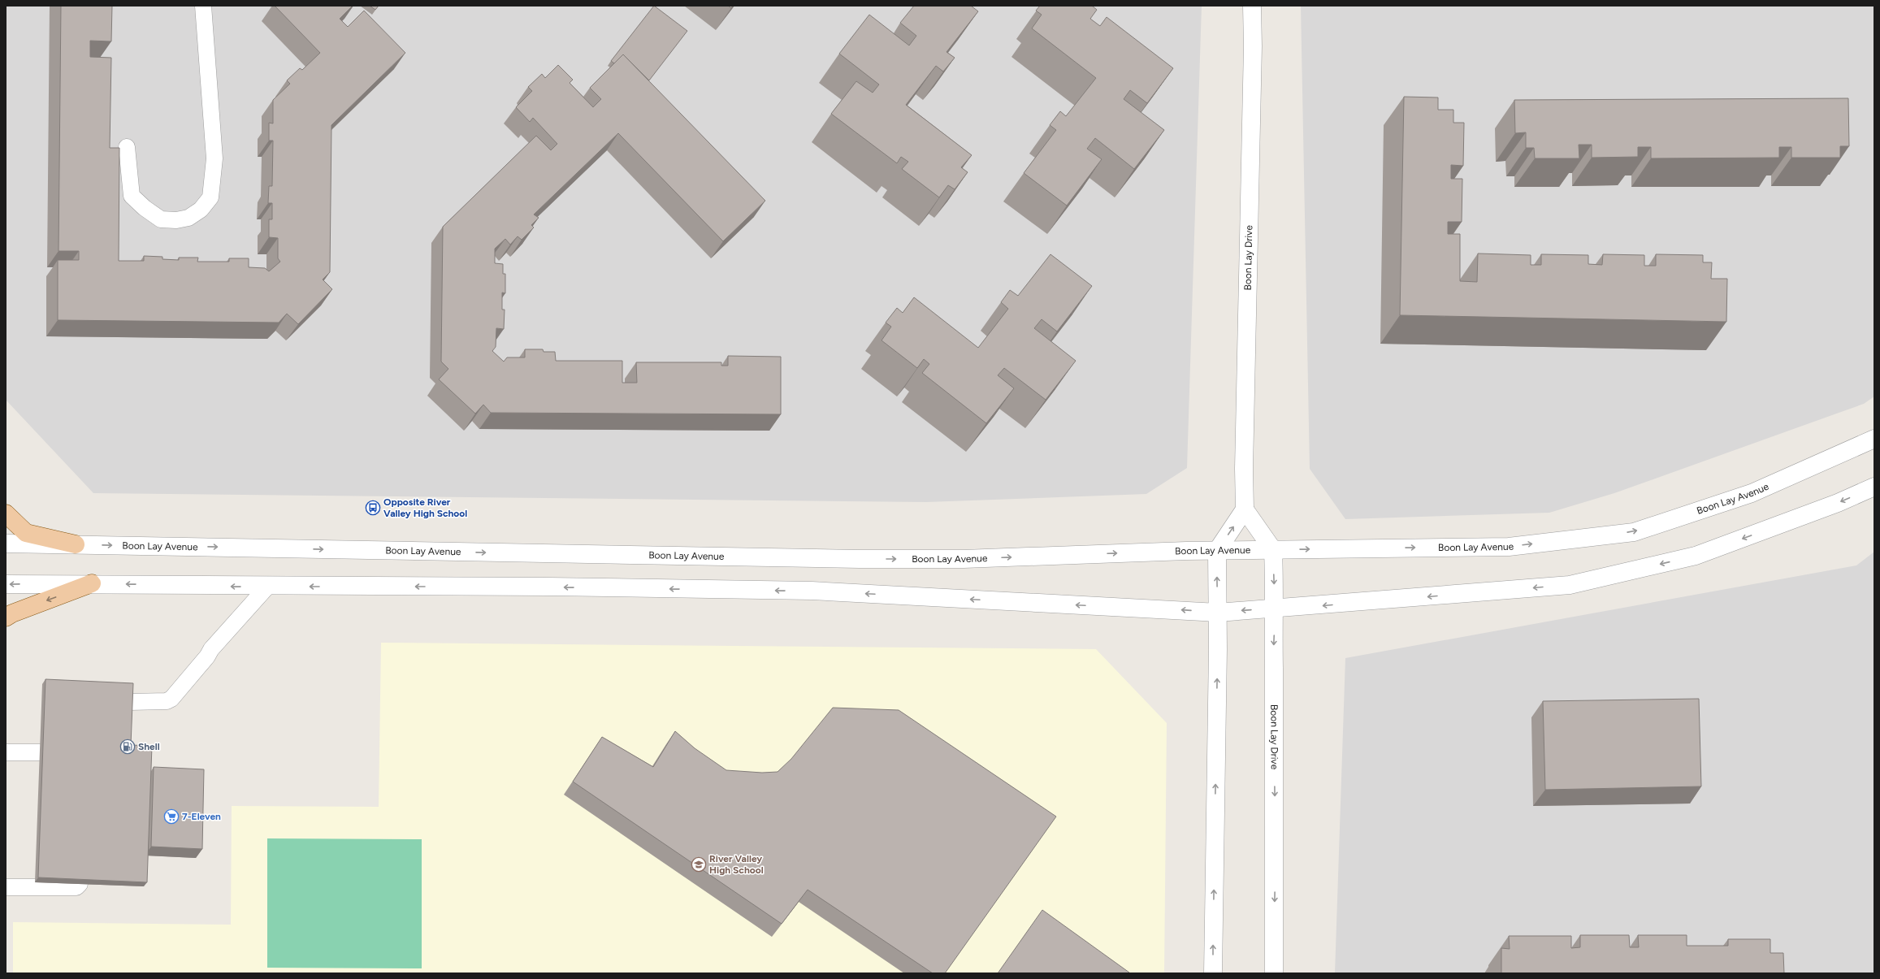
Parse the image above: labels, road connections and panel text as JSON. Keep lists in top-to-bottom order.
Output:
{
  "streets": {
    "street": ["Boon Lay Drive", "Boon Lay Avenue"]
  },
  "crossings": [
    ["Boon Lay Drive", "Boon Lay Avenue"]
  ],
  "places": {
    "bus stop": ["Opposite River Valley High School"],
    "fuel station": ["Shell"],
    "supermarket": ["7-Eleven"],
    "school or university": ["River Valley High School"]
  }
}
